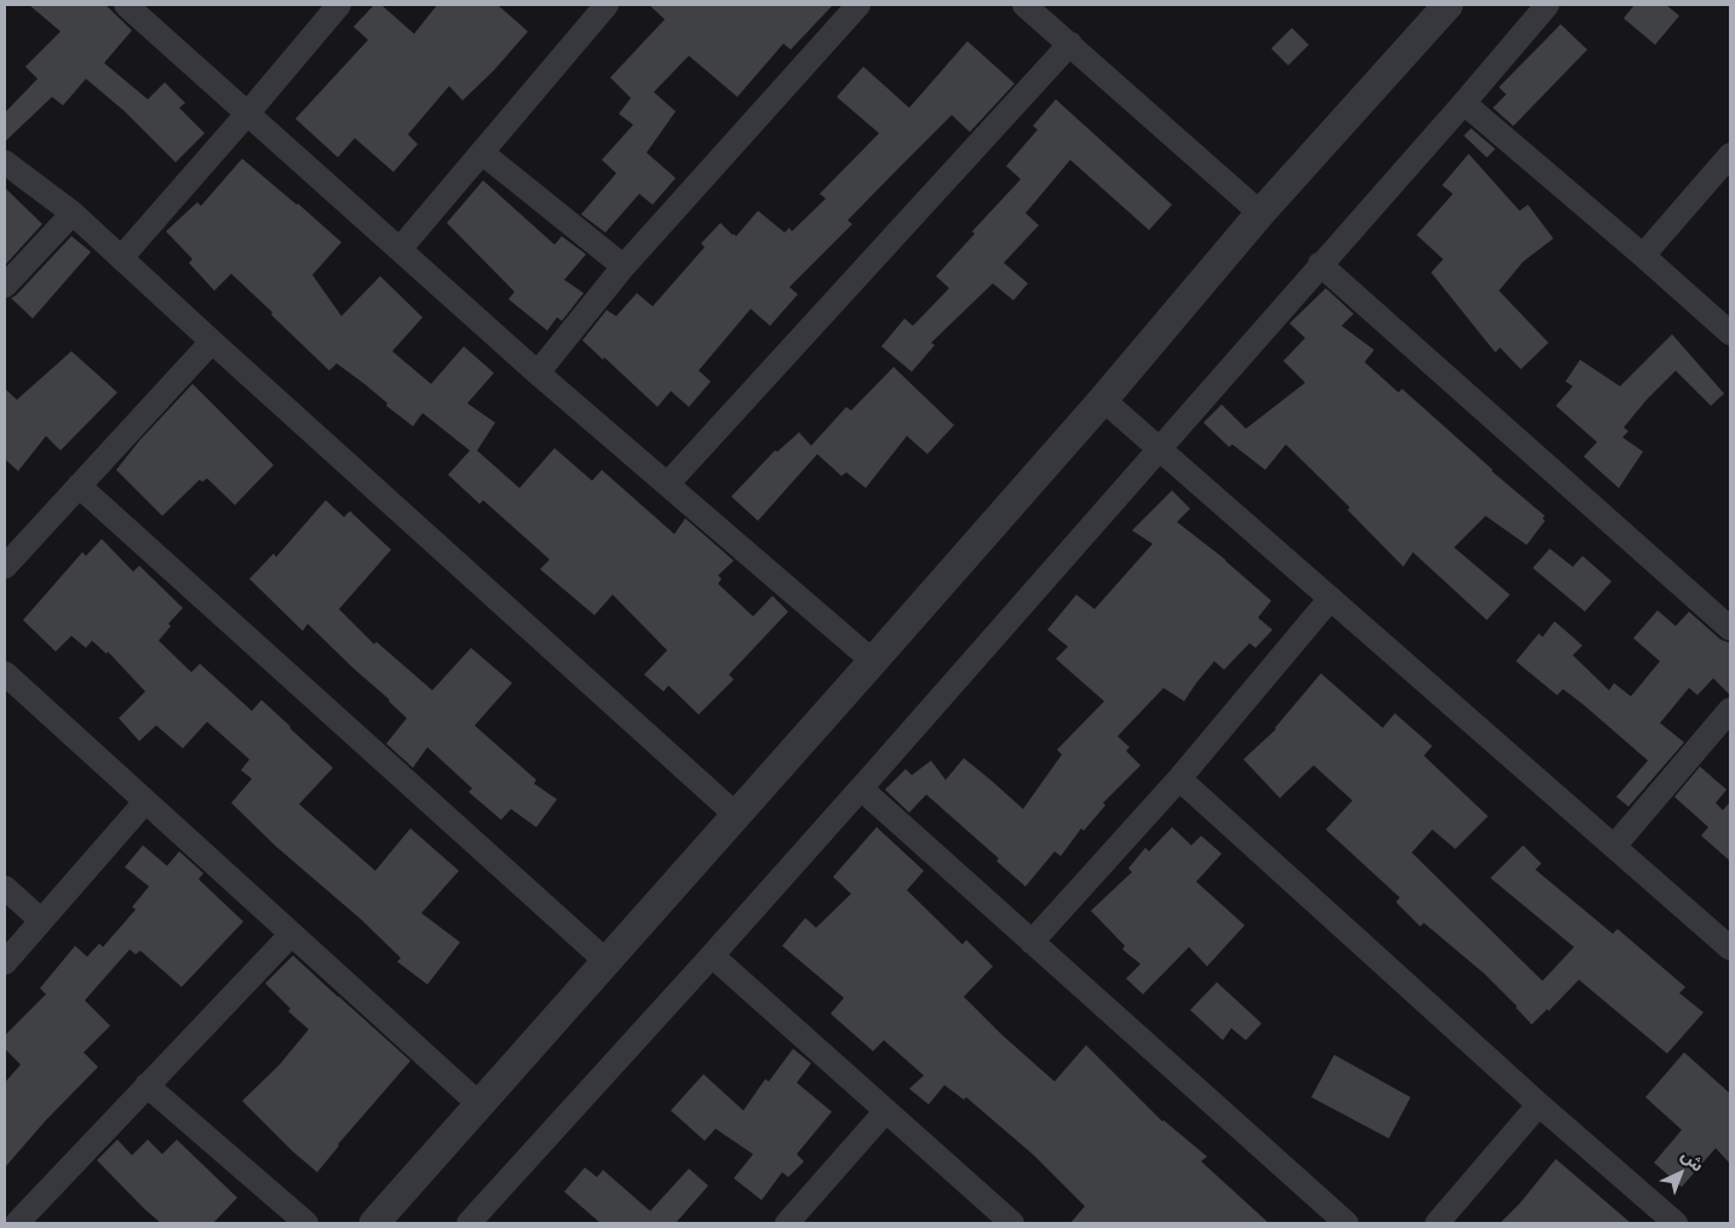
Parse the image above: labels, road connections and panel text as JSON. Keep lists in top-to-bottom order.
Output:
{
  "north": "top right"
}
